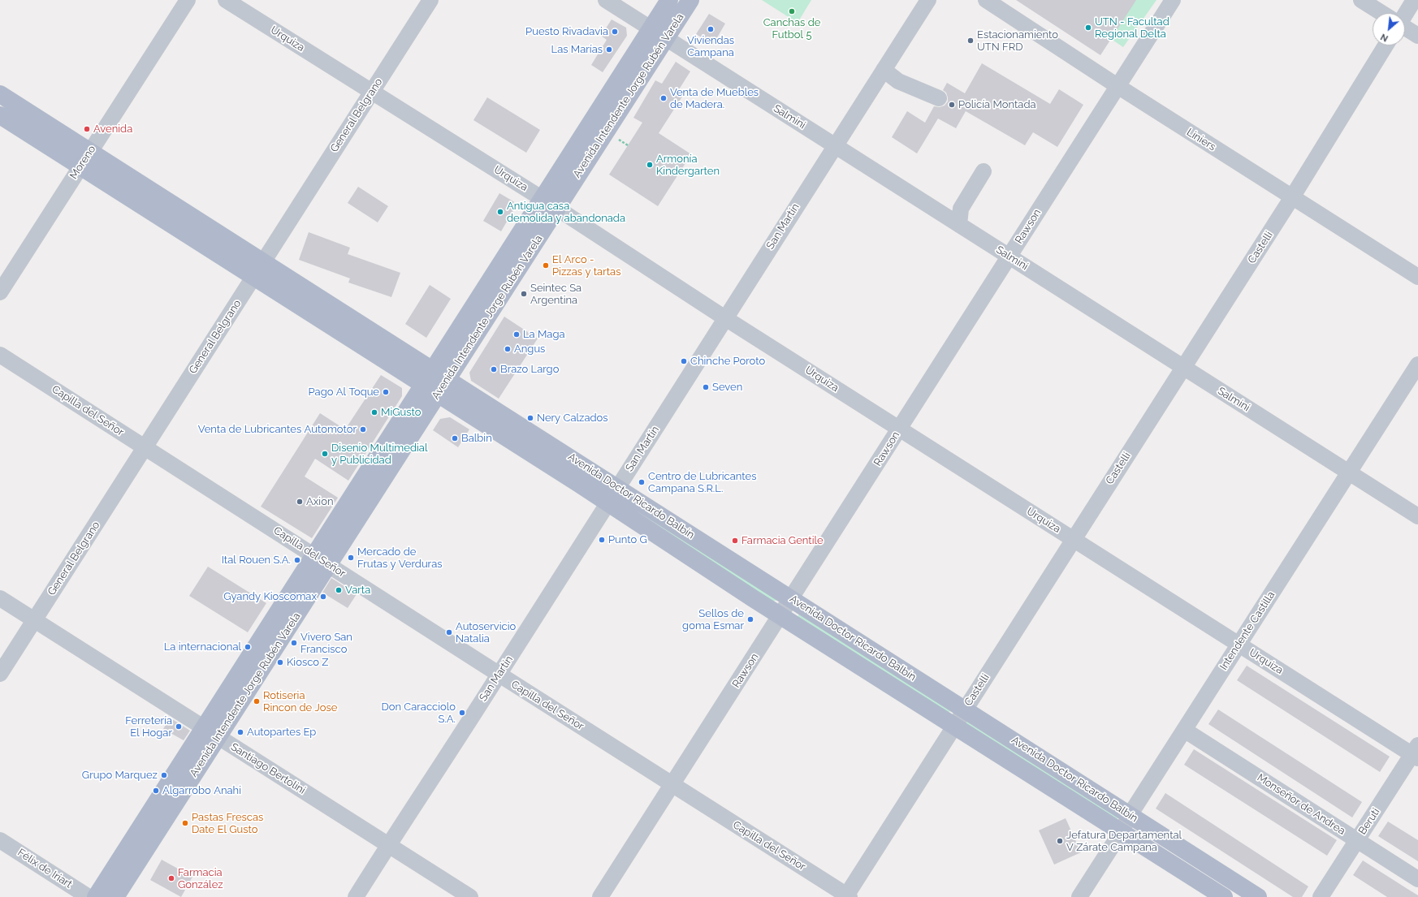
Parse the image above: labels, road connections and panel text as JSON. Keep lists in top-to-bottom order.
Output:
{
  "streets": {
    "main road": ["Avenida Intendente Jorge Rubén Varela", "Avenida Doctor Ricardo Balbín"],
    "street": [
      "Urquiza",
      "General Belgrano",
      "Salmini",
      "Liniers",
      "Moreno",
      "San Martín",
      "Rawson",
      "Castelli",
      "Capilla del Señor",
      "Intendente Castilla",
      "Santiago Bertolini",
      "Monseñor de Andrea",
      "Beruti",
      "Félix de Iriart"
    ]
  },
  "crossings": [
    ["Urquiza", "Avenida Intendente Jorge Rubén Varela"],
    ["Urquiza", "General Belgrano"],
    ["Urquiza", "San Martín"],
    ["Urquiza", "Rawson"],
    ["Urquiza", "Castelli"],
    ["Urquiza", "Intendente Castilla"],
    ["Urquiza", "Beruti"],
    ["Avenida Intendente Jorge Rubén Varela", "Salmini"],
    ["Avenida Intendente Jorge Rubén Varela", "Capilla del Señor"],
    ["Avenida Intendente Jorge Rubén Varela", "Avenida Doctor Ricardo Balbín"],
    ["Avenida Intendente Jorge Rubén Varela", "Santiago Bertolini"],
    ["General Belgrano", "Capilla del Señor"],
    ["General Belgrano", "Avenida Doctor Ricardo Balbín"],
    ["General Belgrano", "Santiago Bertolini"],
    ["Salmini", "San Martín"],
    ["Salmini", "Rawson"],
    ["Salmini", "Castelli"],
    ["Salmini", "Intendente Castilla"],
    ["Liniers", "Rawson"],
    ["Liniers", "Castelli"],
    ["Moreno", "Avenida Doctor Ricardo Balbín"],
    ["San Martín", "Capilla del Señor"],
    ["San Martín", "Avenida Doctor Ricardo Balbín"],
    ["San Martín", "Santiago Bertolini"],
    ["Rawson", "Capilla del Señor"],
    ["Rawson", "Avenida Doctor Ricardo Balbín"],
    ["Castelli", "Capilla del Señor"],
    ["Castelli", "Avenida Doctor Ricardo Balbín"],
    ["Avenida Doctor Ricardo Balbín", "Intendente Castilla"],
    ["Intendente Castilla", "Monseñor de Andrea"],
    ["Monseñor de Andrea", "Beruti"]
  ],
  "places": [
    "Canchas de Futbol 5",
    "UTN - Facultad Regional Delta",
    "Viviendas Campana",
    "Puesto Rivadavia",
    "Estacionamiento UTN FRD",
    "Las Marías",
    "Venta de Muebles de Madera.",
    "Policía Montada",
    "Avenida",
    "Armonía Kindergarten",
    "Antigua casa demolida y abandonada",
    "El Arco - Pizzas y tartas",
    "Seintec Sa Argentina",
    "La Maga",
    "Angus",
    "Chinche Poroto",
    "Brazo Largo",
    "Seven",
    "Pago Al Toque",
    "MiGusto",
    "Nery Calzados",
    "Venta de Lubricantes Automotor",
    "Balbin",
    "Disenio Multimedial y Publicidad",
    "Centro de Lubricantes Campana S.R.L.",
    "Axion",
    "Punto G",
    "Farmacia Gentile",
    "Mercado de Frutas y Verduras",
    "Ital Rouen S.A.",
    "Varta",
    "Gyandy Kioscomax",
    "Sellos de goma Esmar",
    "Autoservicio Natalia",
    "Vivero San Francisco",
    "La internacional",
    "Kiosco Z",
    "Rotiseria Rincon de Jose",
    "Don Caracciolo S.A.",
    "Ferretería El Hogar",
    "Autopartes Ep",
    "Grupo Marquez",
    "Algarrobo Anahi",
    "Pastas Frescas Date El Gusto",
    "Jefatura Departamental V Zárate Campana",
    "Farmacia González"
  ],
  "north": "bottom left"
}
